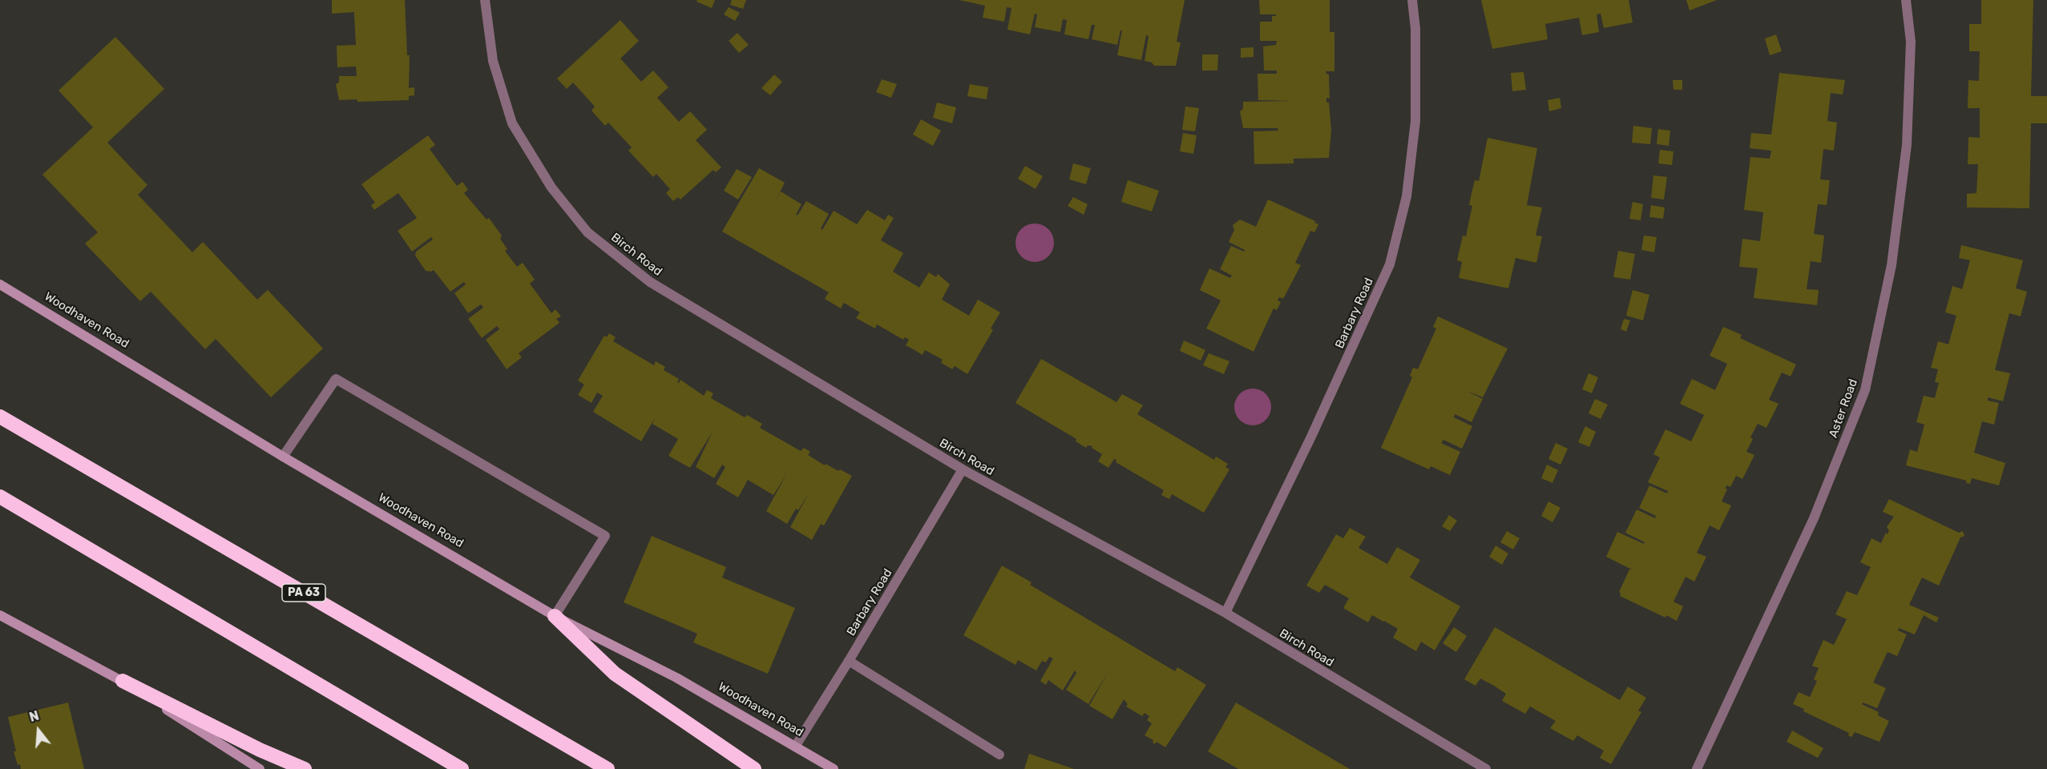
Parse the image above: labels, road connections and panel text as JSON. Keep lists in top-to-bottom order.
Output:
{
  "streets": {
    "highway": ["PA 63"],
    "main road": ["Woodhaven Road"],
    "street": ["Birch Road", "Barbary Road", "Aster Road"]
  },
  "crossings": [
    ["Birch Road", "Barbary Road"],
    ["Barbary Road", "Woodhaven Road"]
  ],
  "north": "top"
}
